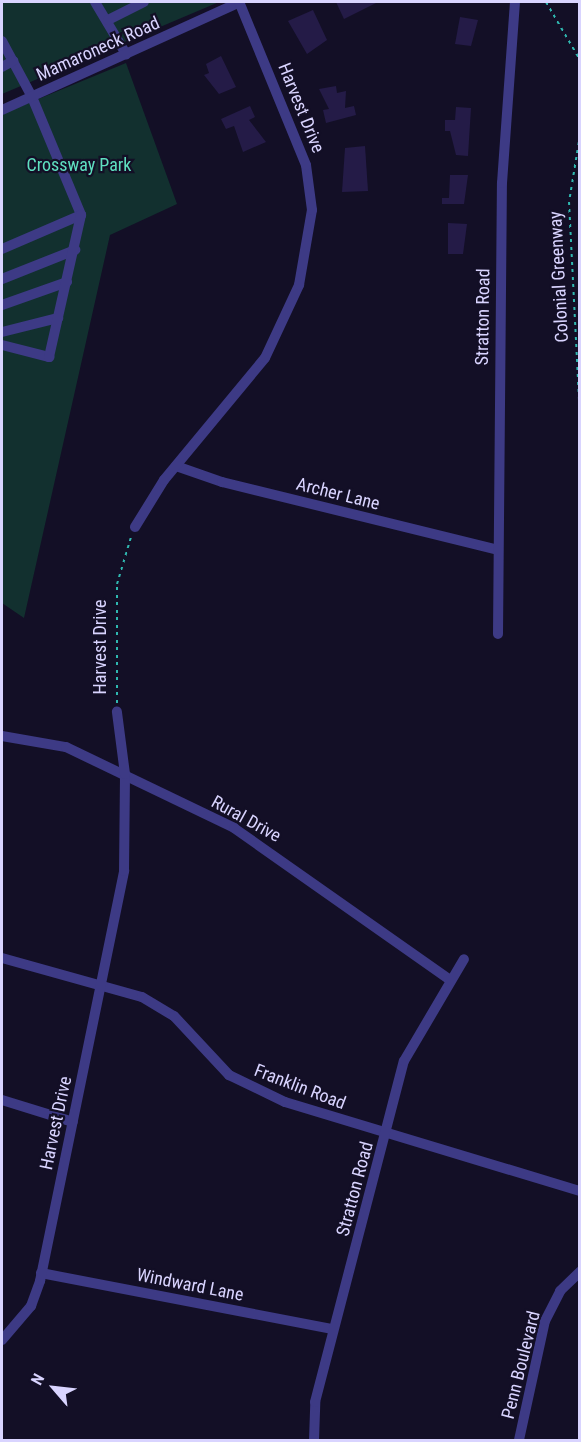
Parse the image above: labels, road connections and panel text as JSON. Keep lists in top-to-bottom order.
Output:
{
  "streets": {
    "street": [
      "Mamaroneck Road",
      "Harvest Drive",
      "Stratton Road",
      "Archer Lane",
      "Rural Drive",
      "Franklin Road",
      "Windward Lane",
      "Penn Boulevard"
    ],
    "path": ["Colonial Greenway"]
  },
  "crossings": [
    ["Mamaroneck Road", "Harvest Drive"],
    ["Harvest Drive", "Archer Lane"],
    ["Harvest Drive", "Rural Drive"],
    ["Harvest Drive", "Franklin Road"],
    ["Harvest Drive", "Windward Lane"],
    ["Stratton Road", "Archer Lane"],
    ["Stratton Road", "Rural Drive"],
    ["Stratton Road", "Franklin Road"],
    ["Stratton Road", "Windward Lane"]
  ],
  "parks": ["Crossway Park"],
  "north": "top left"
}
